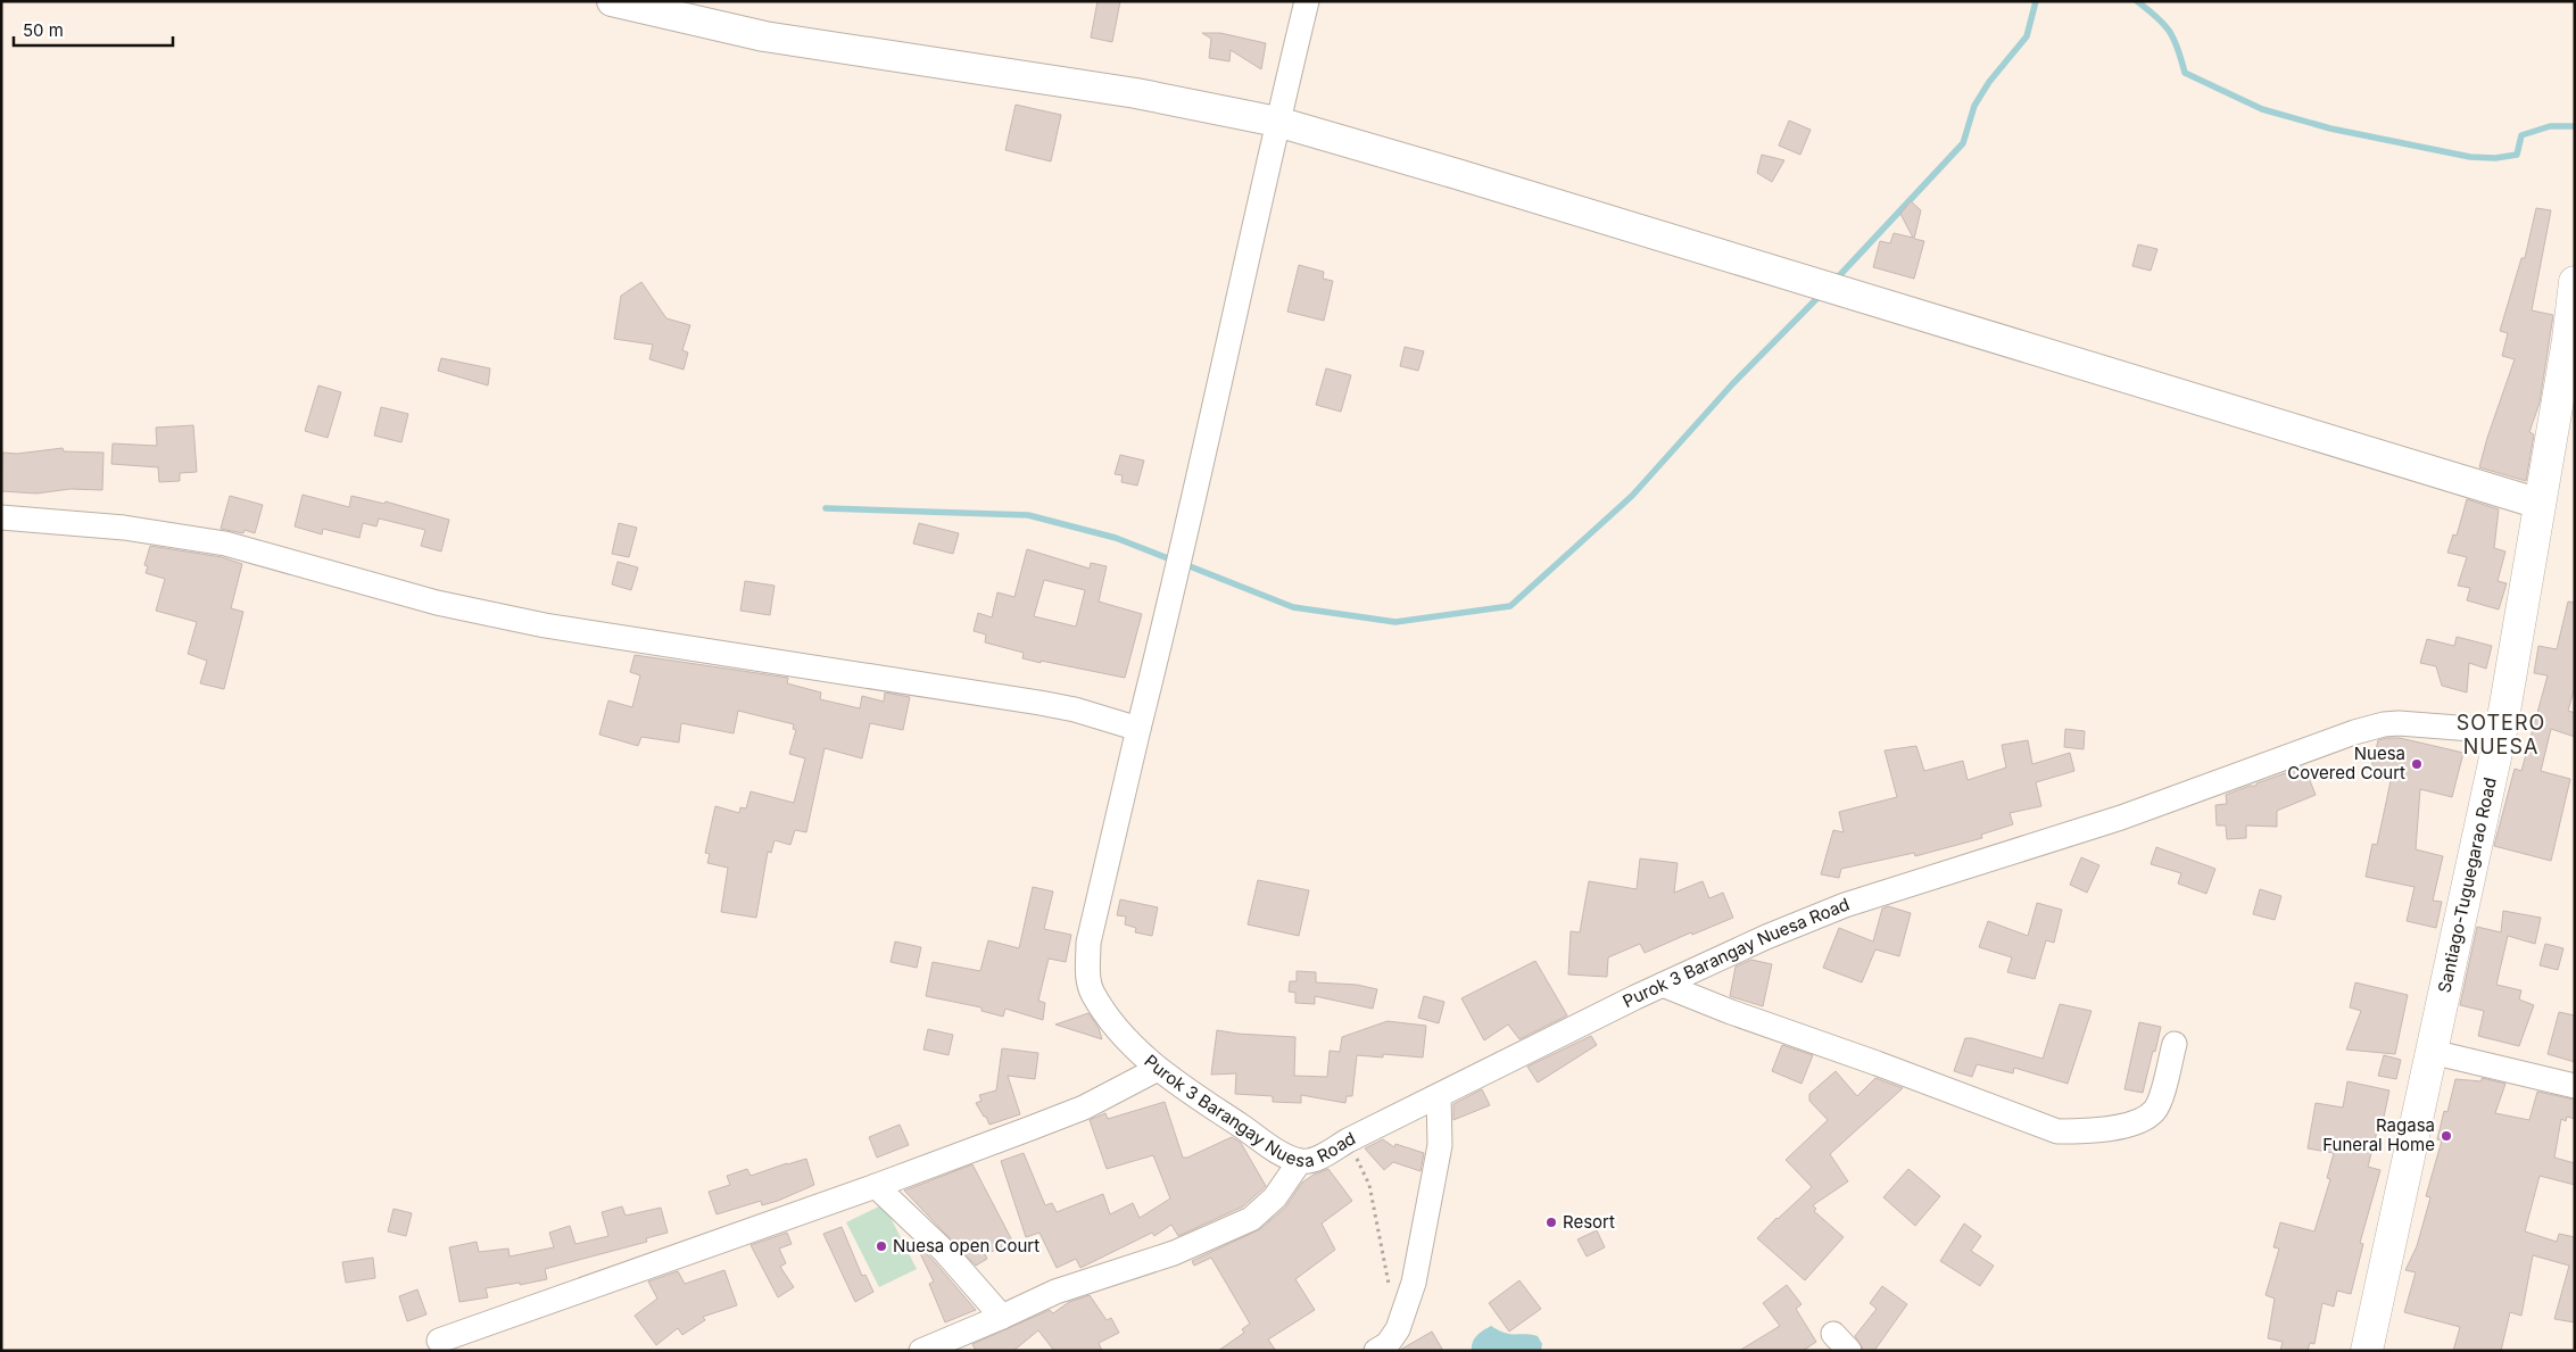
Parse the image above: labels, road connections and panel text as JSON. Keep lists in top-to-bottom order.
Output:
{
  "streets": {
    "highway": ["Santiago-Tuguegarao Road"],
    "street": ["Purok 3 Barangay Nuesa Road"]
  },
  "crossings": [
    ["Santiago-Tuguegarao Road", "Purok 3 Barangay Nuesa Road"]
  ],
  "districts": ["SOTERO NUESA"],
  "places": [
    "Nuesa Covered Court",
    "Ragasa Funeral Home",
    "Resort",
    "Nuesa open Court"
  ],
  "scale_bar": "50 m"
}
